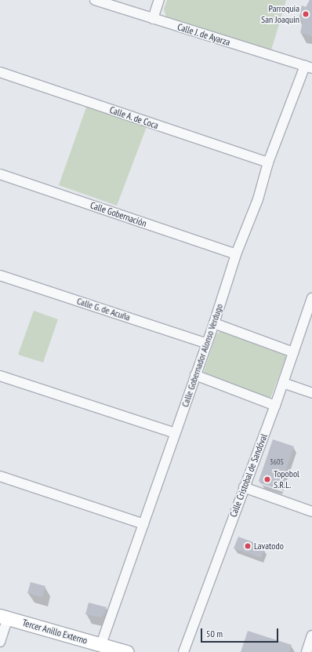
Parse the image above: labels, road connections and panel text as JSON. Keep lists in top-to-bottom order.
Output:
{
  "streets": {
    "street": [
      "Calle J. de Ayarza",
      "Calle A. de Coca",
      "Calle Gobernación",
      "Calle G. de Acuña",
      "Calle Gobernador Alonso Verdugo",
      "Calle Cristobal de Sandóval",
      "Tercer Anillo Externo"
    ]
  },
  "crossings": [
    ["Calle J. de Ayarza", "Calle Gobernador Alonso Verdugo"],
    ["Calle A. de Coca", "Calle Gobernador Alonso Verdugo"],
    ["Calle Gobernación", "Calle Gobernador Alonso Verdugo"],
    ["Calle G. de Acuña", "Calle Gobernador Alonso Verdugo"],
    ["Calle Gobernador Alonso Verdugo", "Tercer Anillo Externo"]
  ],
  "places": ["Parroquia San Joaquin", "Topobol S.R.L.", "Lavatodo"],
  "house_numbers": ["3605"],
  "scale_bar": "50 m"
}
